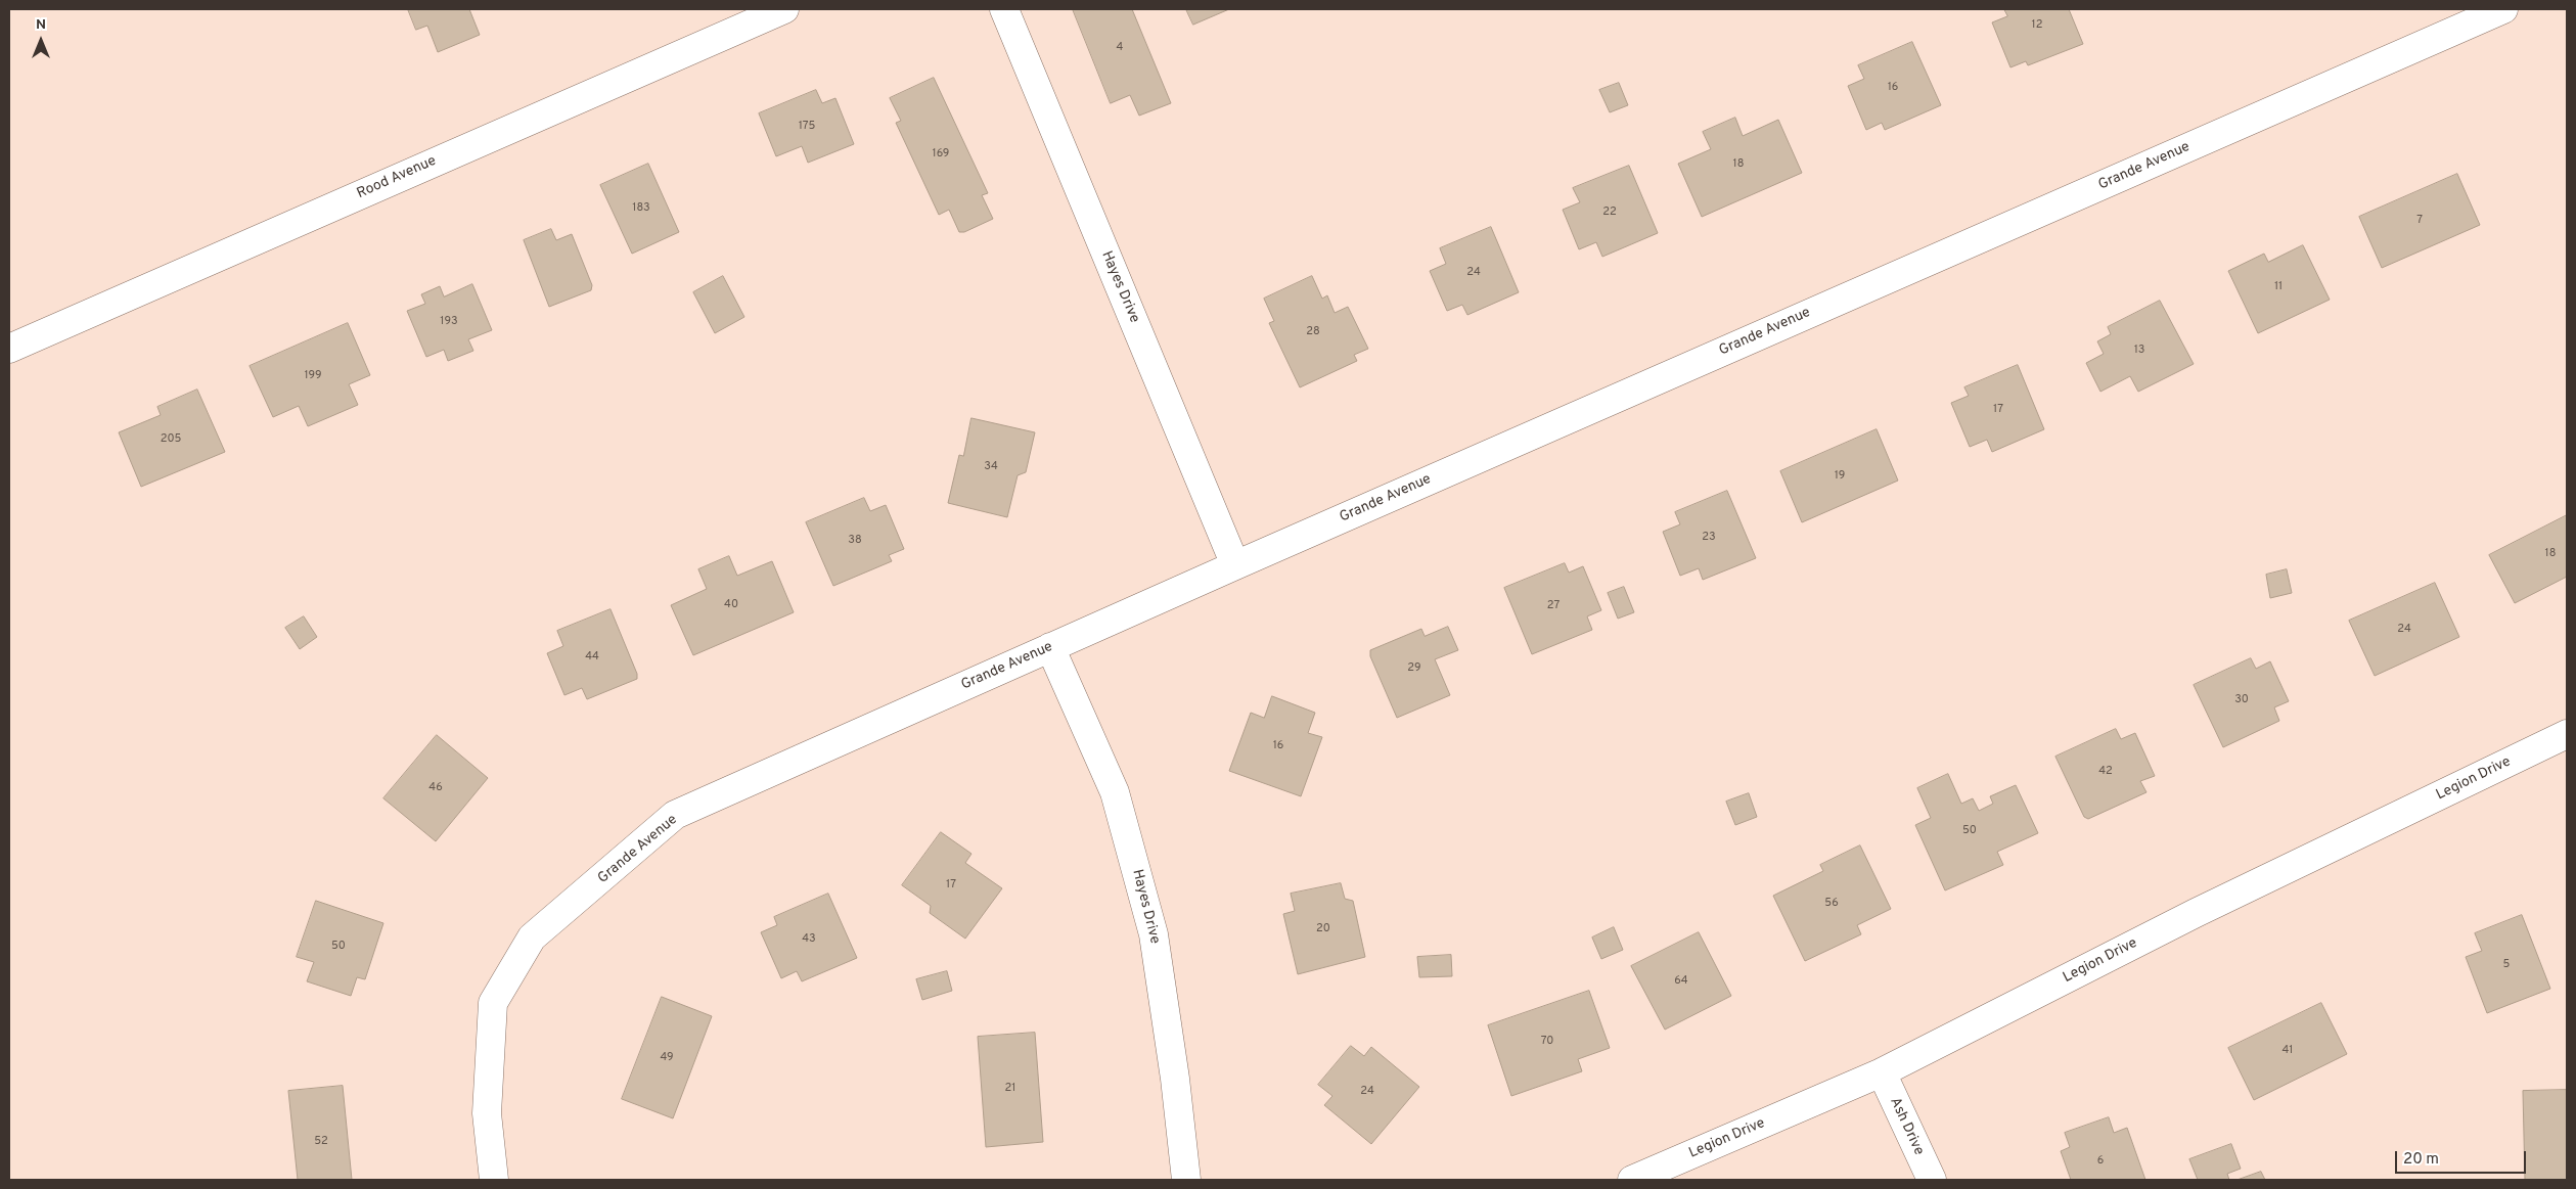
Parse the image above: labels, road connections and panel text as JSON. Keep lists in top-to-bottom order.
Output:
{
  "streets": {
    "street": [
      "Grande Avenue",
      "Rood Avenue",
      "Hayes Drive",
      "Legion Drive",
      "Ash Drive"
    ]
  },
  "crossings": [
    ["Grande Avenue", "Hayes Drive"],
    ["Legion Drive", "Ash Drive"]
  ],
  "house_numbers": [
    "12",
    "4",
    "16",
    "175",
    "169",
    "18",
    "183",
    "22",
    "7",
    "24",
    "11",
    "193",
    "28",
    "13",
    "199",
    "17",
    "205",
    "34",
    "19",
    "23",
    "38",
    "18",
    "40",
    "27",
    "24",
    "44",
    "29",
    "30",
    "16",
    "42",
    "46",
    "50",
    "17",
    "56",
    "20",
    "43",
    "50",
    "5",
    "64",
    "70",
    "41",
    "49",
    "21",
    "24",
    "52",
    "6"
  ],
  "scale_bar": "20 m",
  "north": "top"
}
